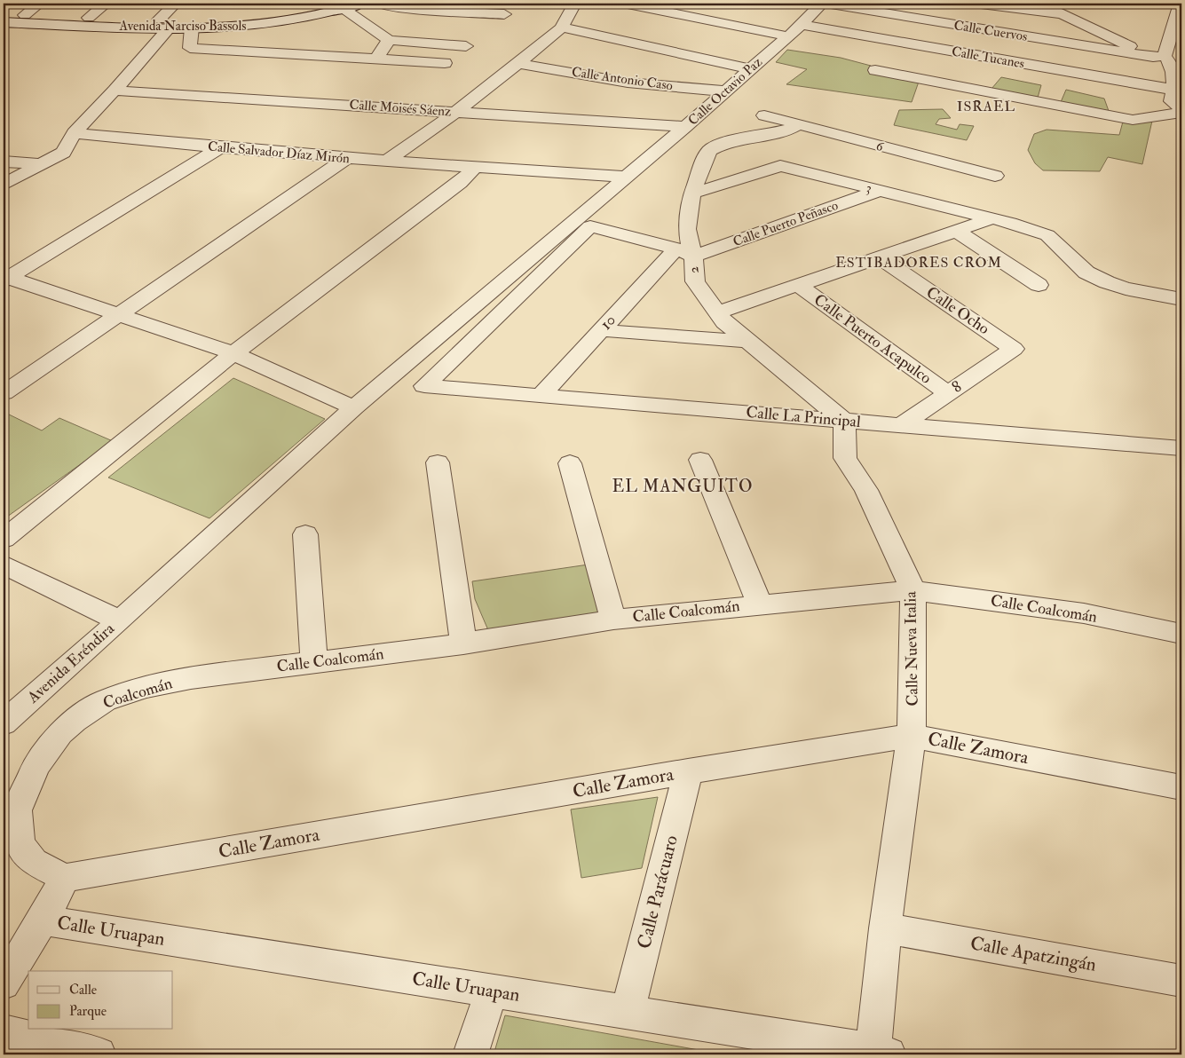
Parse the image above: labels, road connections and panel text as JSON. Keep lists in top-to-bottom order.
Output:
{
  "streets": {
    "street": [
      "Avenida Narciso Bassols",
      "Calle Cuervos",
      "Calle Tucanes",
      "Calle Antonio Caso",
      "Calle Octavio Paz",
      "Calle Moisés Sáenz",
      "6",
      "Calle Salvador Díaz Mirón",
      "3",
      "Calle Puerto Peñasco",
      "2",
      "Calle Ocho",
      "10",
      "Calle Puerto Acapulco",
      "8",
      "Calle La Principal",
      "Calle Coalcomán",
      "Calle Nueva Italia",
      "Avenida Eréndira",
      "Coalcomán",
      "Calle Zamora",
      "Calle Parácuaro",
      "Calle Uruapan",
      "Calle Apatzingán"
    ]
  },
  "crossings": [
    ["Calle Cuervos", "Calle Octavio Paz"],
    ["Calle Tucanes", "Calle Octavio Paz"],
    ["Calle Antonio Caso", "Calle Octavio Paz"],
    ["Calle Octavio Paz", "Calle Moisés Sáenz"],
    ["Calle Octavio Paz", "Calle Salvador Díaz Mirón"],
    ["Calle Octavio Paz", "Avenida Eréndira"],
    ["6", "2"],
    ["3", "Calle Puerto Peñasco"],
    ["3", "2"],
    ["Calle Puerto Peñasco", "2"],
    ["Calle Puerto Peñasco", "10"],
    ["Calle Puerto Peñasco", "Calle La Principal"],
    ["2", "10"],
    ["2", "Calle La Principal"],
    ["2", "Calle Nueva Italia"],
    ["Calle Ocho", "8"],
    ["10", "Calle La Principal"],
    ["Calle Puerto Acapulco", "8"],
    ["8", "Calle La Principal"],
    ["Calle La Principal", "Calle Nueva Italia"],
    ["Calle Coalcomán", "Calle Nueva Italia"],
    ["Calle Coalcomán", "Coalcomán"],
    ["Calle Nueva Italia", "Calle Zamora"],
    ["Calle Nueva Italia", "Calle Uruapan"],
    ["Calle Nueva Italia", "Calle Apatzingán"],
    ["Coalcomán", "Calle Zamora"],
    ["Calle Zamora", "Calle Parácuaro"],
    ["Calle Parácuaro", "Calle Uruapan"]
  ],
  "districts": ["ISRAEL", "ESTIBADORES CROM", "EL MANGUITO"],
  "legend": ["Calle", "Parque"]
}
